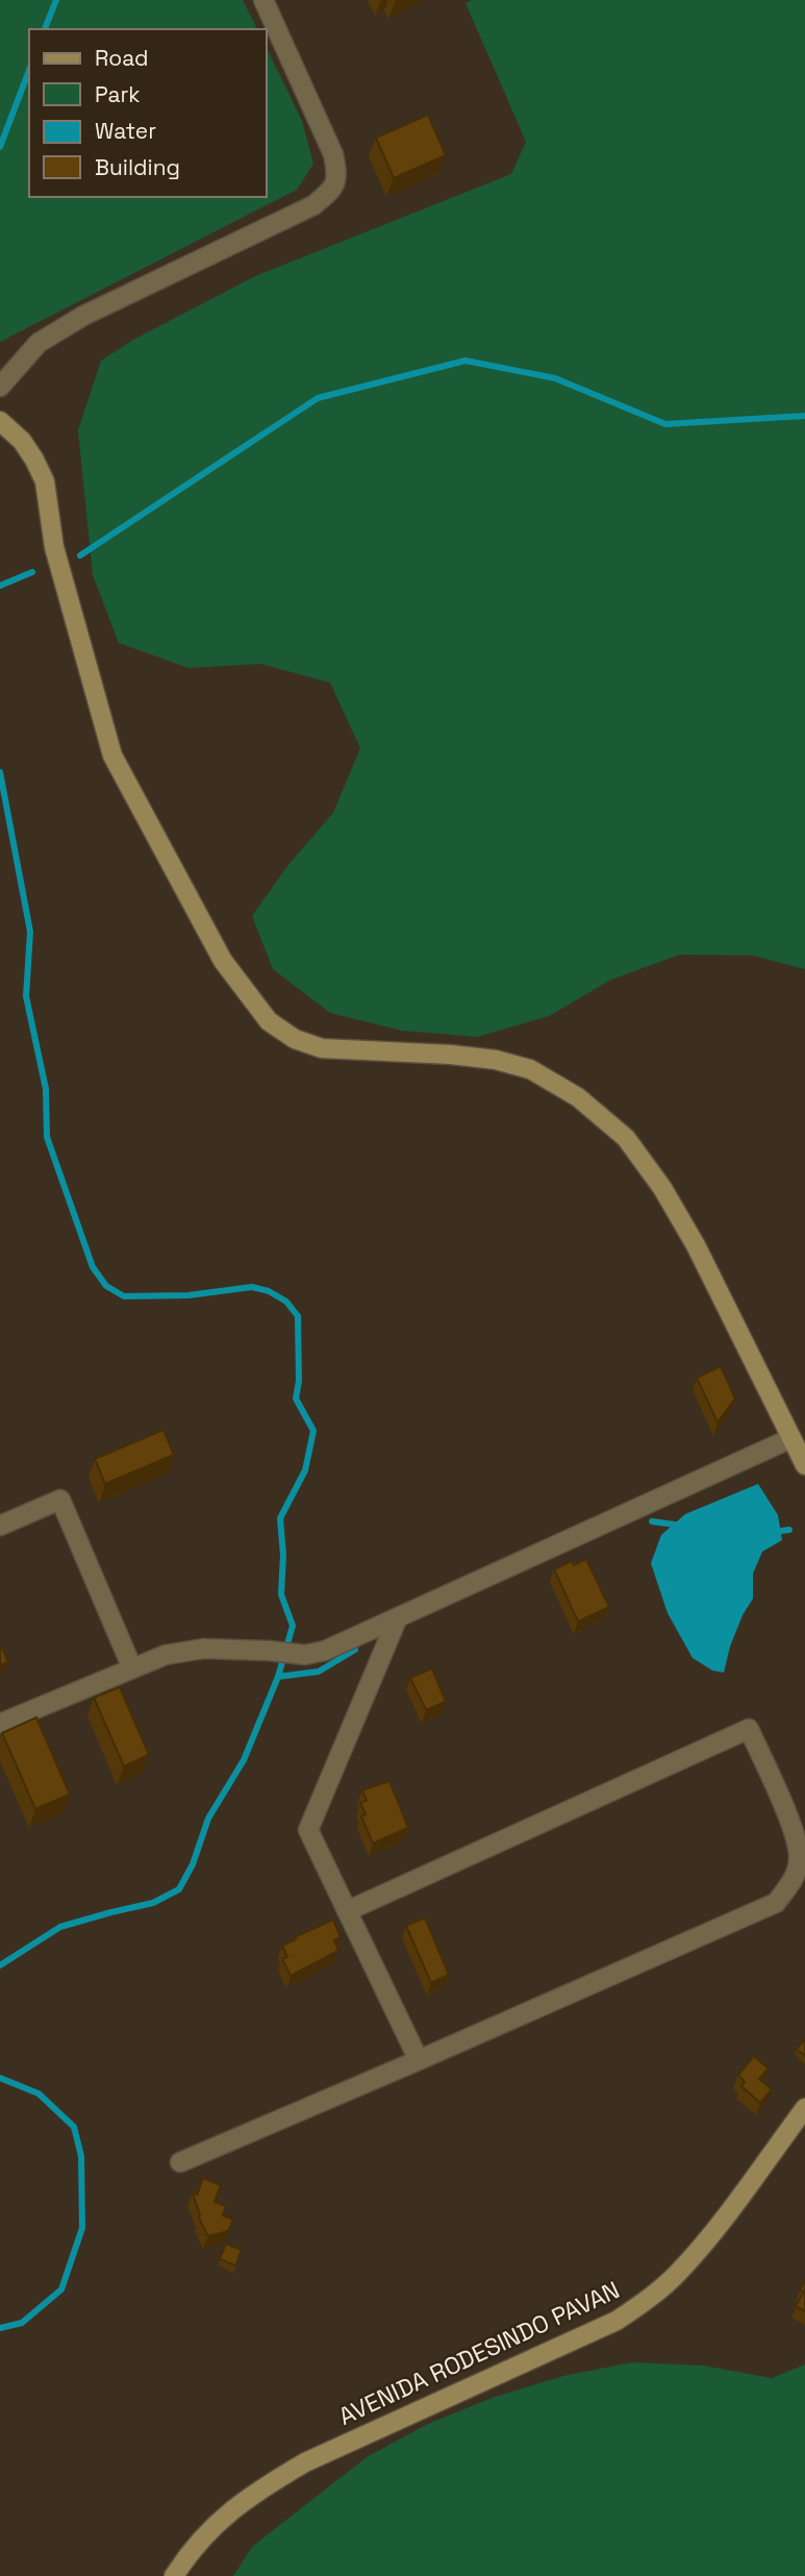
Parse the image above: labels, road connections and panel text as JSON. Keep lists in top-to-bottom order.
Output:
{
  "streets": {
    "main road": ["AVENIDA RODESINDO PAVAN"]
  },
  "legend": [
    "Road",
    "Park",
    "Water",
    "Building"
  ]
}
